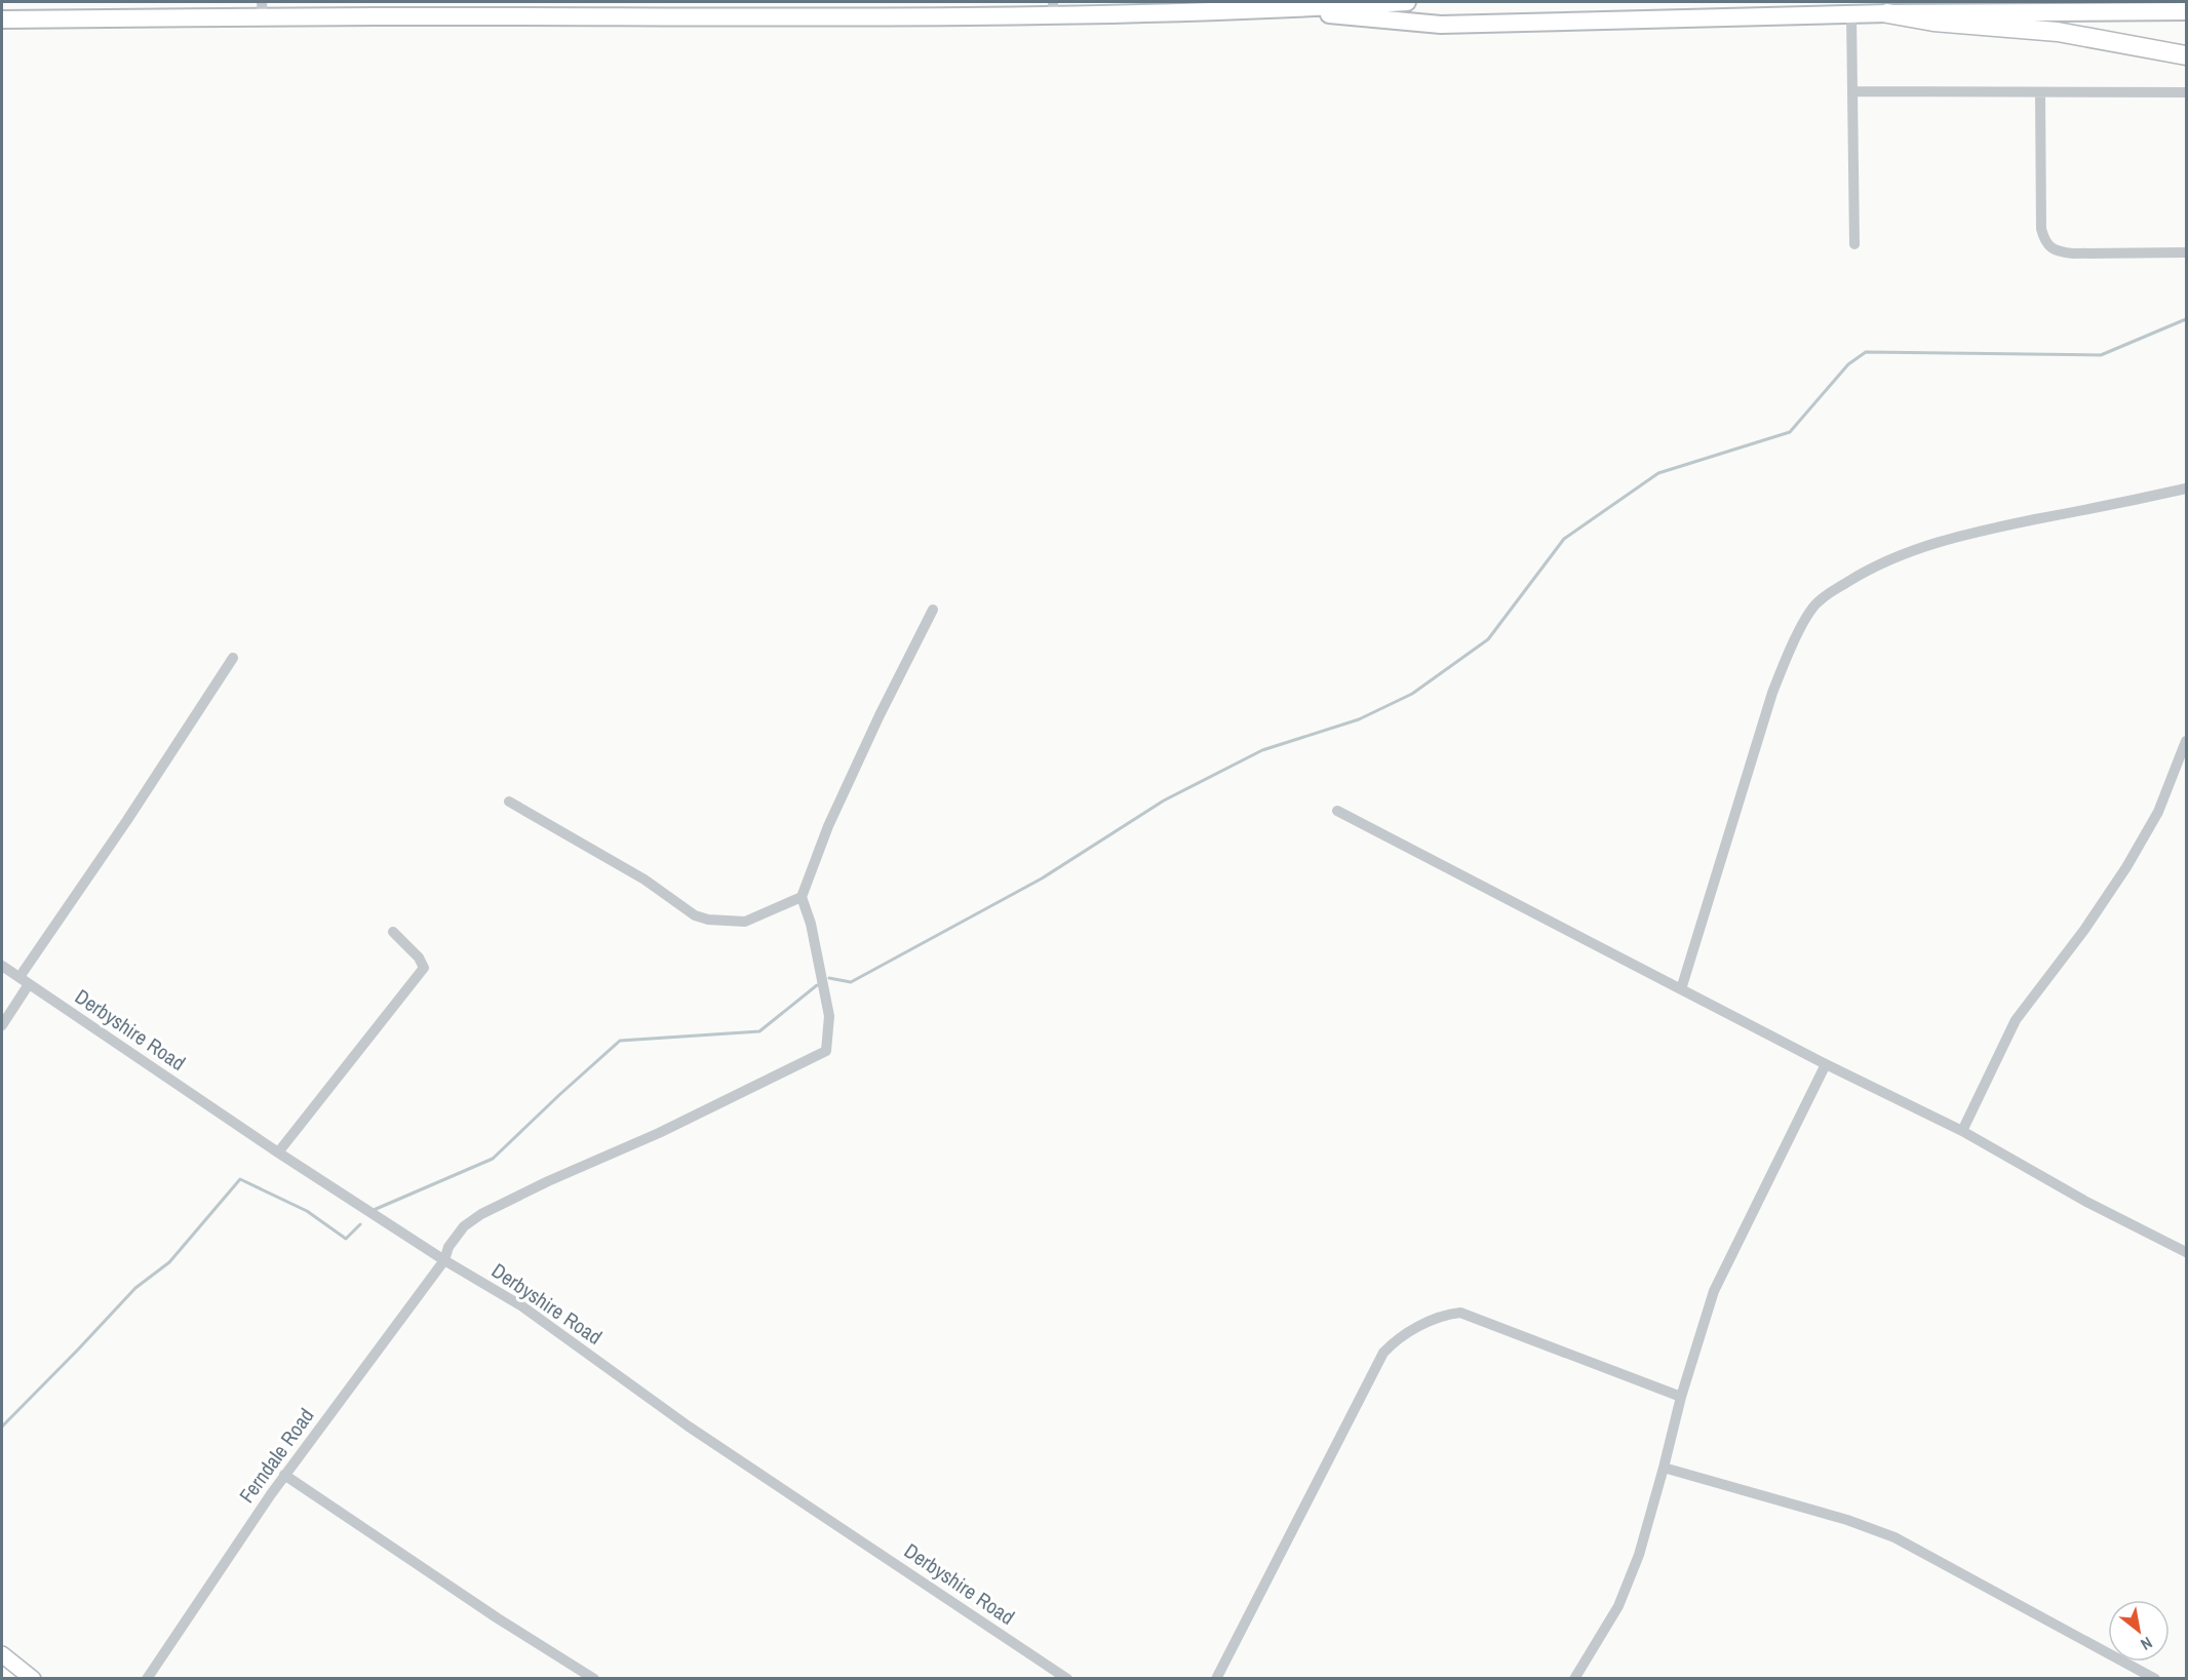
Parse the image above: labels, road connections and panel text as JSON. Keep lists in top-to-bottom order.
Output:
{
  "streets": {
    "street": ["Derbyshire Road", "Ferndale Road"]
  },
  "crossings": [
    ["Derbyshire Road", "Ferndale Road"]
  ],
  "north": "bottom right"
}
